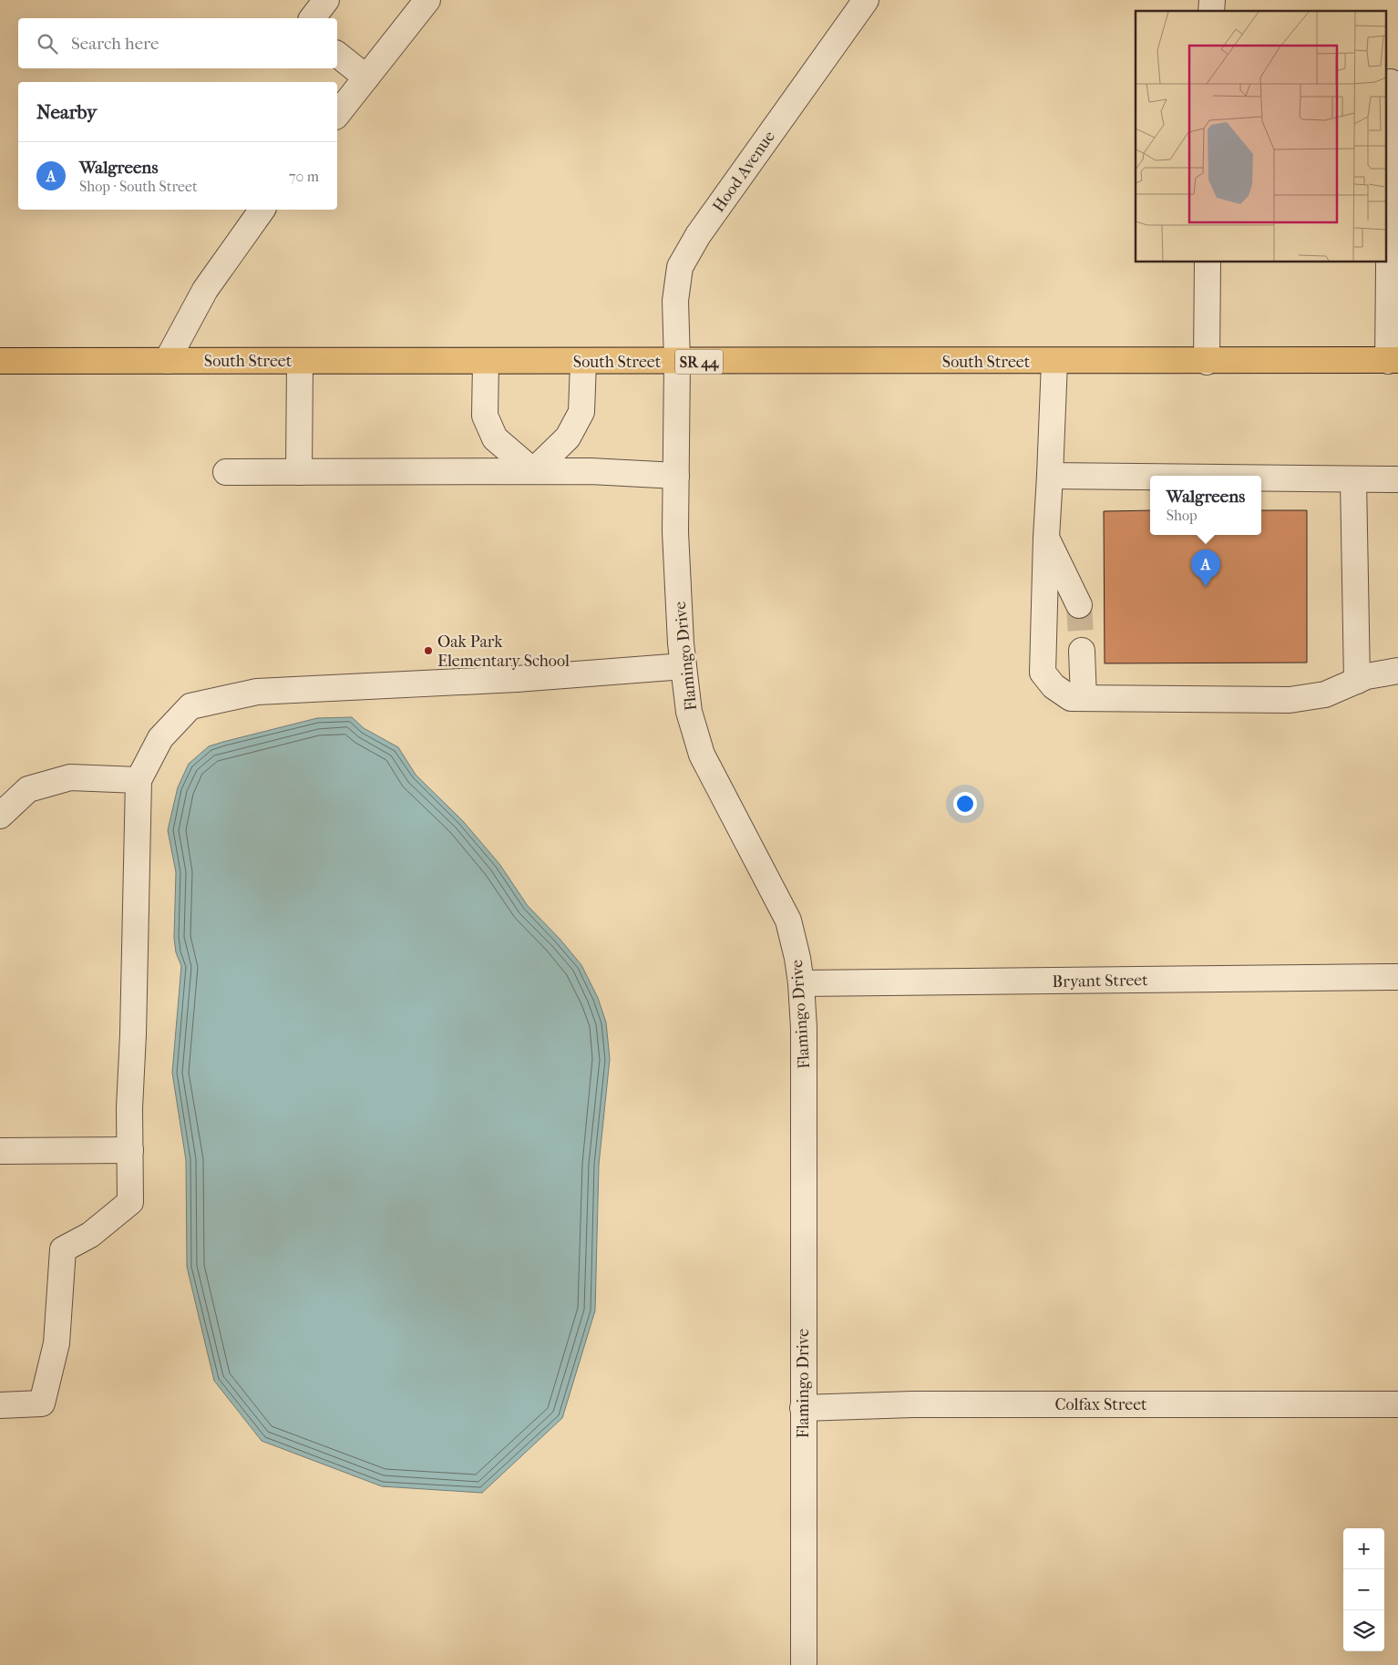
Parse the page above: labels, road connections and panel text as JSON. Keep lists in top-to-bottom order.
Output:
{
  "streets": {
    "main road": ["South Street", "SR 44"],
    "street": [
      "Hood Avenue",
      "Flamingo Drive",
      "Bryant Street",
      "Colfax Street"
    ]
  },
  "crossings": [
    ["Hood Avenue", "South Street"],
    ["Hood Avenue", "Flamingo Drive"],
    ["South Street", "Flamingo Drive"],
    ["Flamingo Drive", "Bryant Street"],
    ["Flamingo Drive", "Colfax Street"]
  ],
  "places": ["Oak Park Elementary School"],
  "page": {
    "search": "Search here",
    "heading": "Nearby",
    "list": [
      {
        "mark": "A",
        "name": "Walgreens",
        "note": "Shop · South Street",
        "value": "70 m"
      }
    ],
    "popup": ["Walgreens", "Shop"],
    "pins": "A",
    "map_buttons": ["+", "−"]
  }
}
